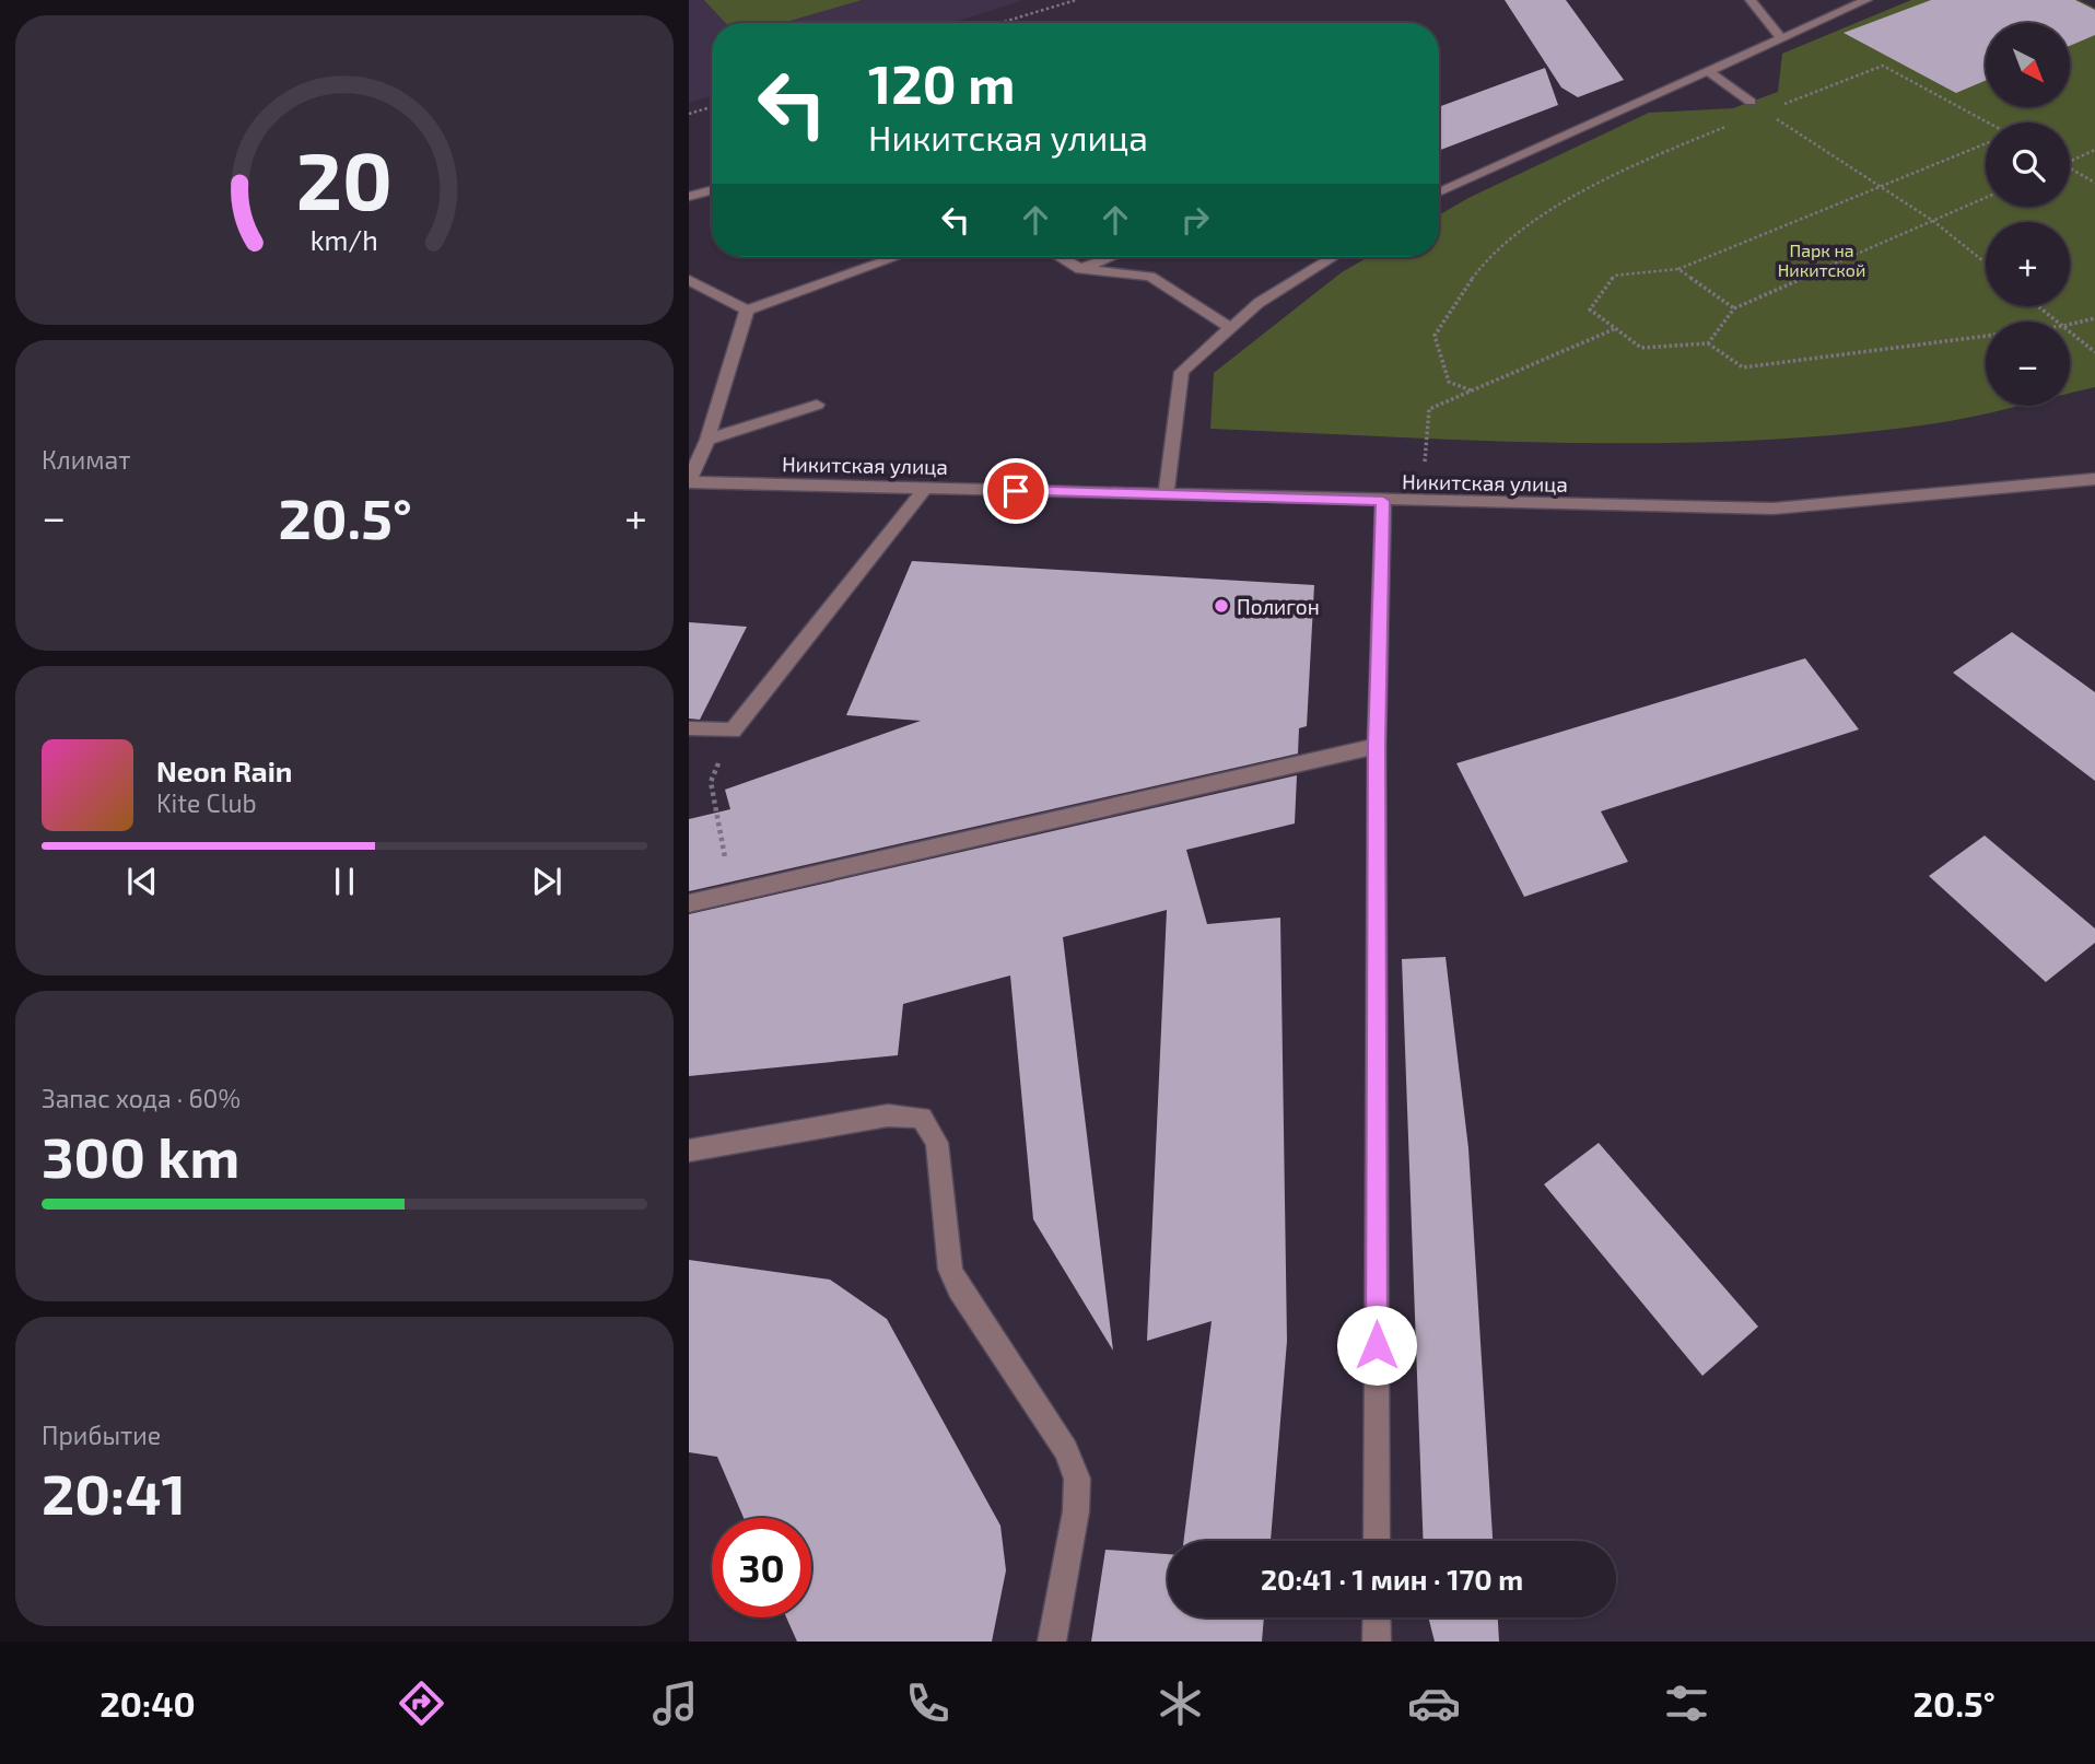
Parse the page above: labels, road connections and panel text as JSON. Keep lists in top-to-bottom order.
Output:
{
  "streets": {
    "street": ["Никитская улица"]
  },
  "parks": ["Парк на Никитской"],
  "places": ["Полигон"],
  "north": "bottom right",
  "page": {
    "map_buttons": ["+", "−"],
    "turn": ["120 m", "Никитская улица"],
    "tile": [
      "Климат",
      ["Запас хода · 60%", "300 km"],
      ["Прибытие", "20:41"]
    ],
    "heat": ["−", "20.5°", "+"],
    "song": ["Neon Rain", "Kite Club"],
    "limit": "30",
    "trip": "20:41 · 1 мин · 170 m",
    "tabs": ["20:40", "20.5°"],
    "gauge": ["20", "km/h"]
  }
}
